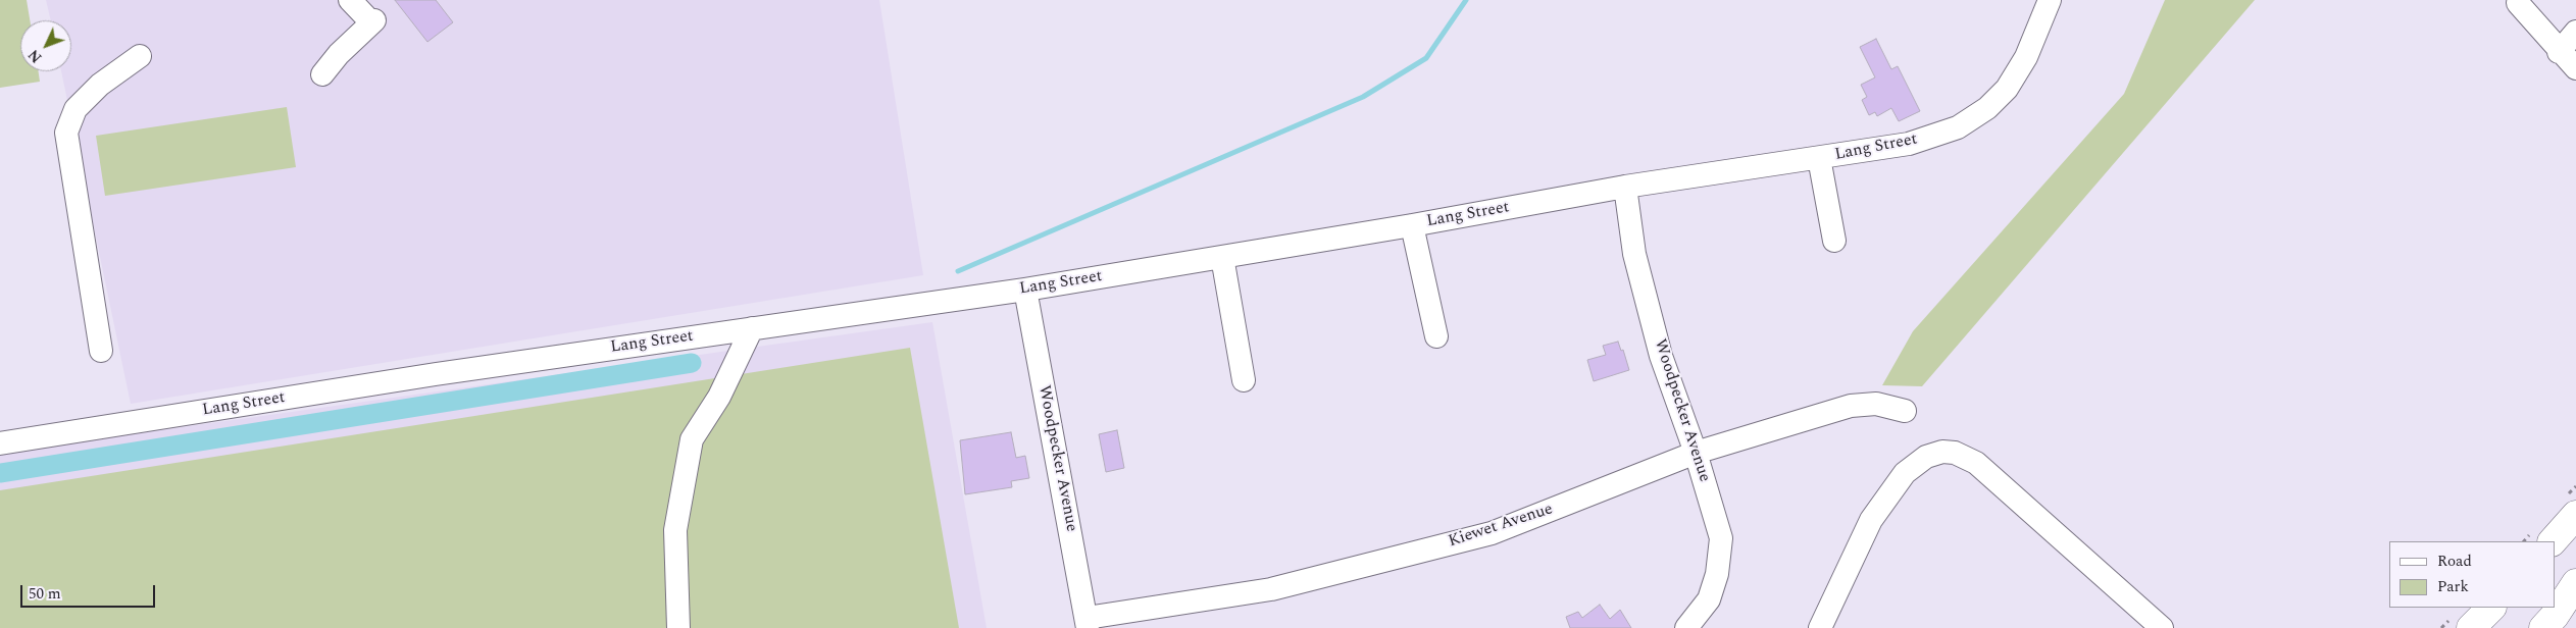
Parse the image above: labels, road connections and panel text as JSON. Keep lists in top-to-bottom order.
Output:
{
  "streets": {
    "street": ["Lang Street", "Woodpecker Avenue", "Kiewet Avenue"]
  },
  "crossings": [
    ["Lang Street", "Woodpecker Avenue"],
    ["Woodpecker Avenue", "Kiewet Avenue"]
  ],
  "legend": ["Road", "Park"],
  "scale_bar": "50 m",
  "north": "bottom left"
}
